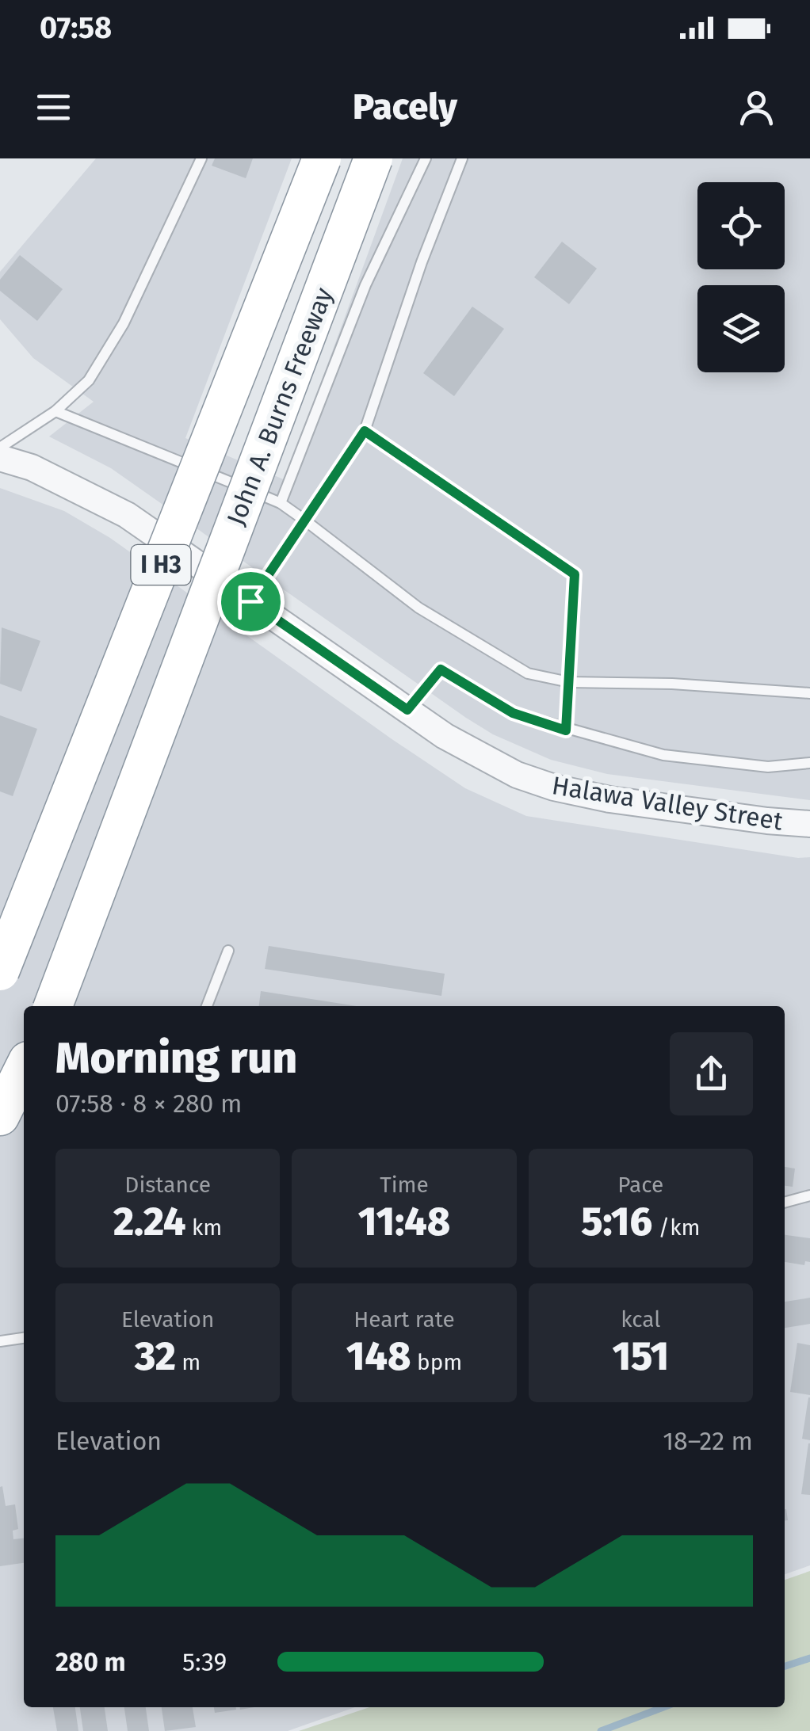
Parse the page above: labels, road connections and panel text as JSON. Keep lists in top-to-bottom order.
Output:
{
  "streets": {
    "highway": ["John A. Burns Freeway", "I H3"],
    "street": ["Halawa Valley Street"]
  },
  "page": {
    "status": "07:58",
    "header": "Pacely",
    "heading": ["Morning run", "07:58 · 8 × 280 m"],
    "stats": [
      ["Distance", "2.24 km"],
      ["Time", "11:48"],
      ["Pace", "5:16 /km"],
      ["Elevation", "32 m"],
      ["Heart rate", "148 bpm"],
      ["kcal", "151"]
    ],
    "chart": ["Elevation", "18–22 m"],
    "list": [
      {
        "name": "280 m",
        "note": "5:39"
      }
    ]
  }
}
